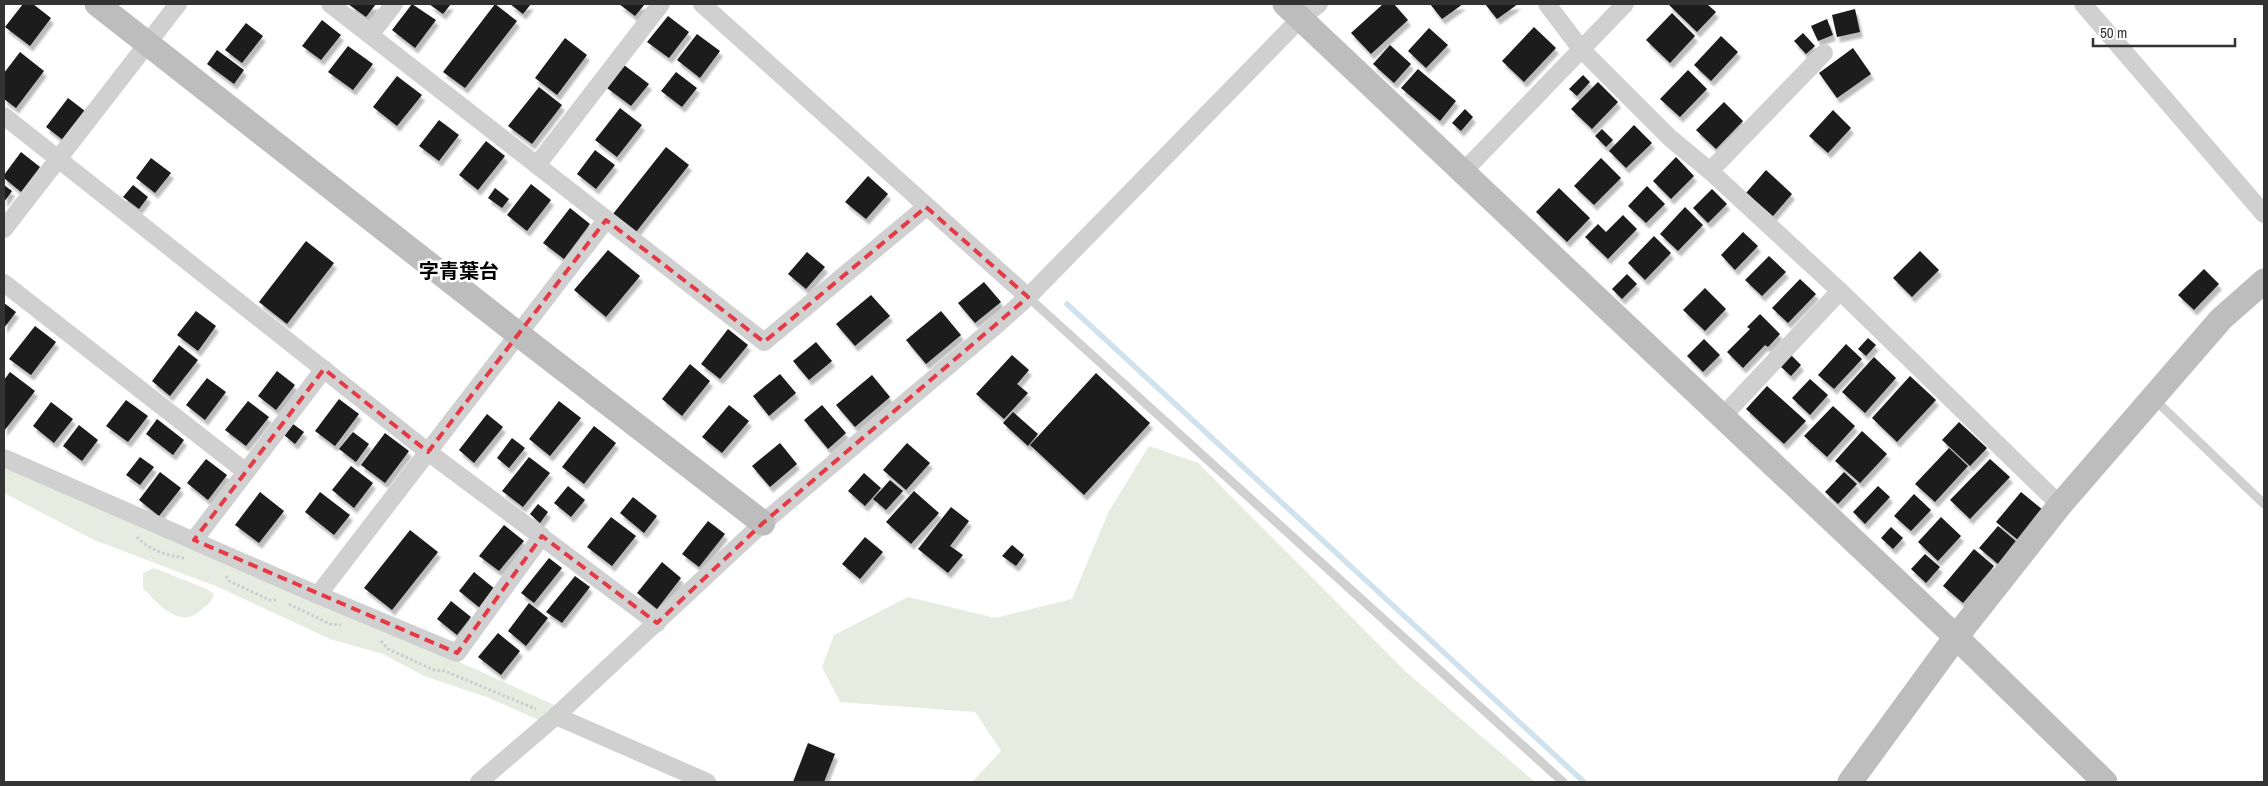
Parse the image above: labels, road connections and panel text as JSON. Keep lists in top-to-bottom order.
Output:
{
  "districts": ["字青葉台"],
  "scale_bar": "50 m"
}
